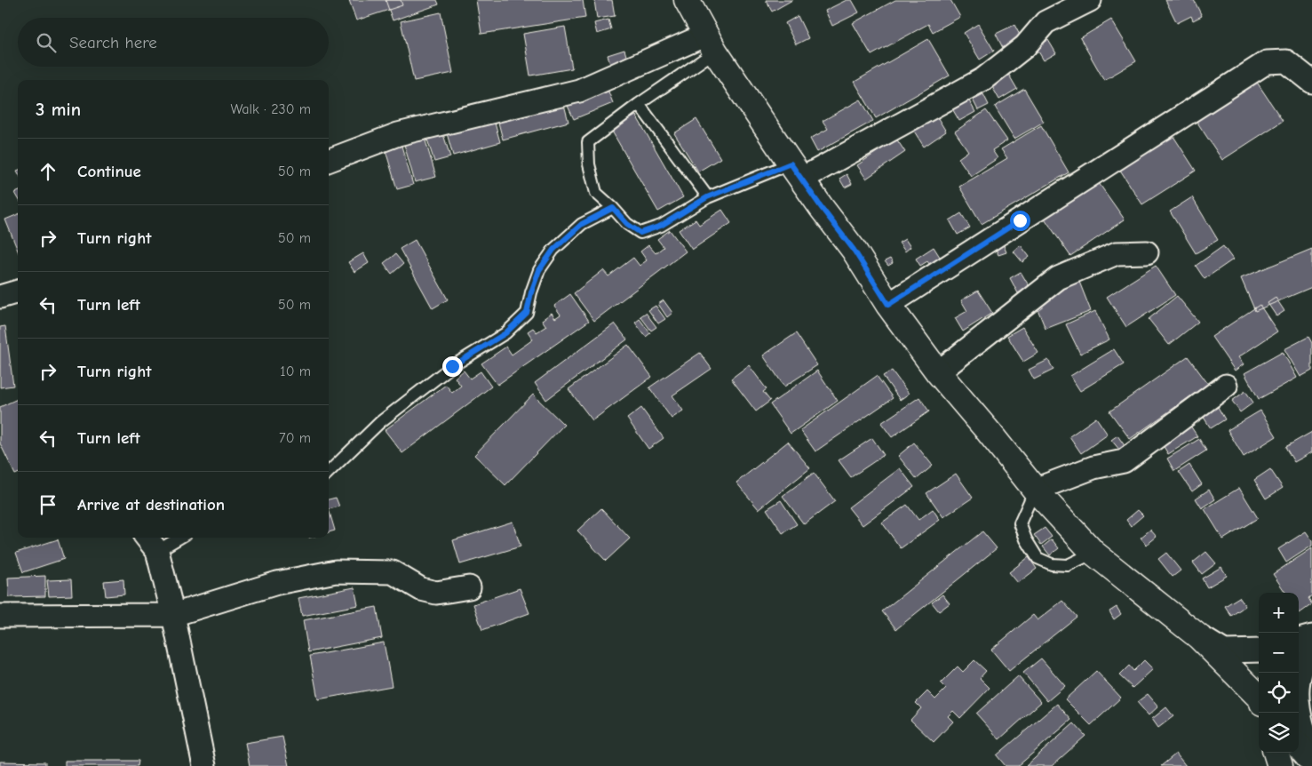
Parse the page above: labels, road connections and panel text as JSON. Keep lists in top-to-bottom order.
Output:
{
  "page": {
    "search": "Search here",
    "heading": ["3 min", "Walk · 230 m"],
    "list": [
      ["Continue", "50 m"],
      ["Turn right", "50 m"],
      ["Turn left", "50 m"],
      ["Turn right", "10 m"],
      ["Turn left", "70 m"],
      "Arrive at destination"
    ],
    "map_buttons": ["+", "−"]
  }
}
